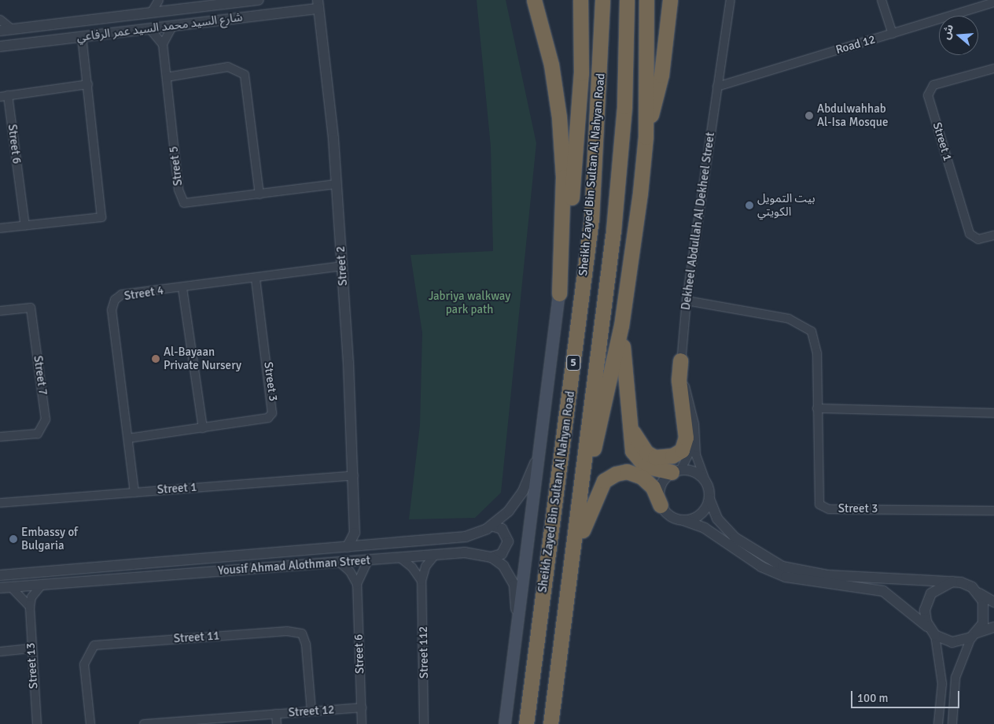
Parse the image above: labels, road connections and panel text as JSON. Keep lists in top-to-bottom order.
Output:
{
  "streets": {
    "highway": ["Sheikh Zayed Bin Sultan Al Nahyan Road", "5"],
    "street": [
      "شارع السيد محمد السيد عمر الرفاعي",
      "Road 12",
      "Street 1",
      "Street 6",
      "Street 5",
      "Dekheel Abdullah Al Dekheel Street",
      "Street 2",
      "Street 4",
      "Street 7",
      "Street 3",
      "Yousif Ahmad Alothman Street",
      "Street 11",
      "Street 112",
      "Street 13",
      "Street 12"
    ]
  },
  "crossings": [
    ["شارع السيد محمد السيد عمر الرفاعي", "Street 2"],
    ["Road 12", "Dekheel Abdullah Al Dekheel Street"],
    ["Street 1", "Street 2"],
    ["Street 1", "Street 4"],
    ["Street 6", "Yousif Ahmad Alothman Street"],
    ["Street 6", "Street 12"],
    ["Street 5", "Street 2"],
    ["Dekheel Abdullah Al Dekheel Street", "Street 3"],
    ["Street 2", "Street 4"],
    ["Street 2", "Yousif Ahmad Alothman Street"],
    ["Street 4", "Street 3"],
    ["Yousif Ahmad Alothman Street", "Street 112"],
    ["Yousif Ahmad Alothman Street", "Street 13"],
    ["Street 11", "Street 12"]
  ],
  "parks": ["Jabriya walkway park path"],
  "places": [
    "Abdulwahhab Al-Isa Mosque",
    "بيت التمويل الكويتي",
    "Al-Bayaan Private Nursery",
    "Embassy of Bulgaria"
  ],
  "scale_bar": "100 m",
  "north": "left"
}
